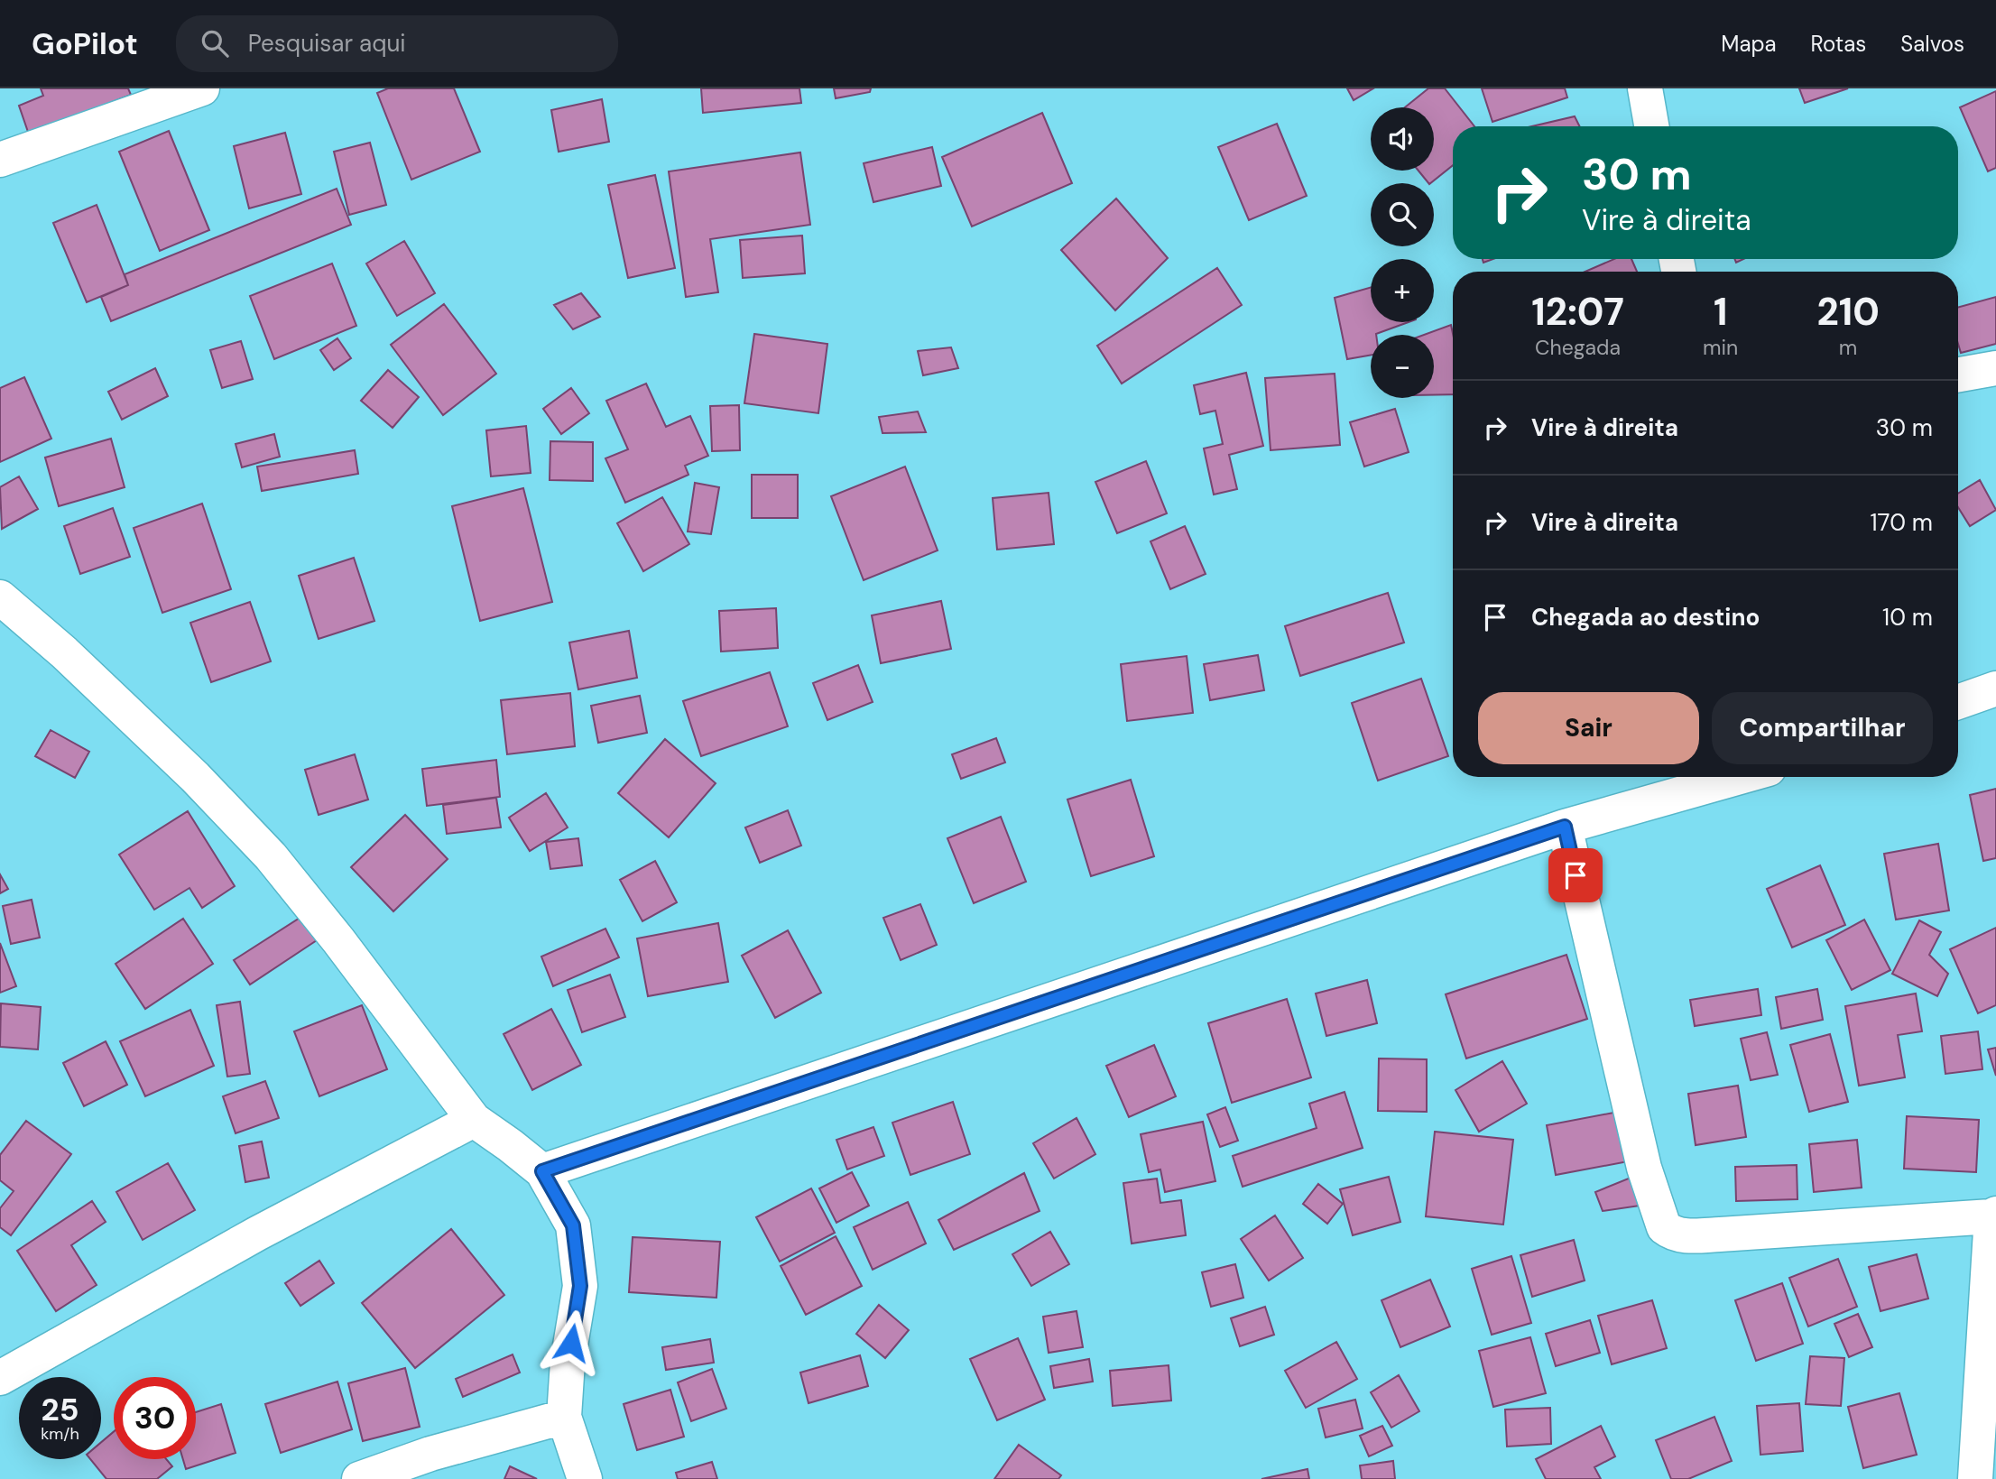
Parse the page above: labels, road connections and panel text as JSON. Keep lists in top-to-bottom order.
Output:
{
  "page": {
    "header": "GoPilot",
    "search": "Pesquisar aqui",
    "nav": ["Mapa", "Rotas", "Salvos"],
    "map_buttons": ["+", "−"],
    "turn": ["30 m", "Vire à direita"],
    "eta": [
      "12:07",
      "Chegada",
      "1",
      "min",
      "210",
      "m"
    ],
    "list": [
      {
        "name": "Vire à direita",
        "value": "30 m"
      },
      {
        "name": "Vire à direita",
        "value": "170 m"
      },
      {
        "name": "Chegada ao destino",
        "value": "10 m"
      }
    ],
    "buttons": ["Sair", "Compartilhar"],
    "speed": "25 km/h",
    "limit": "30"
  }
}
